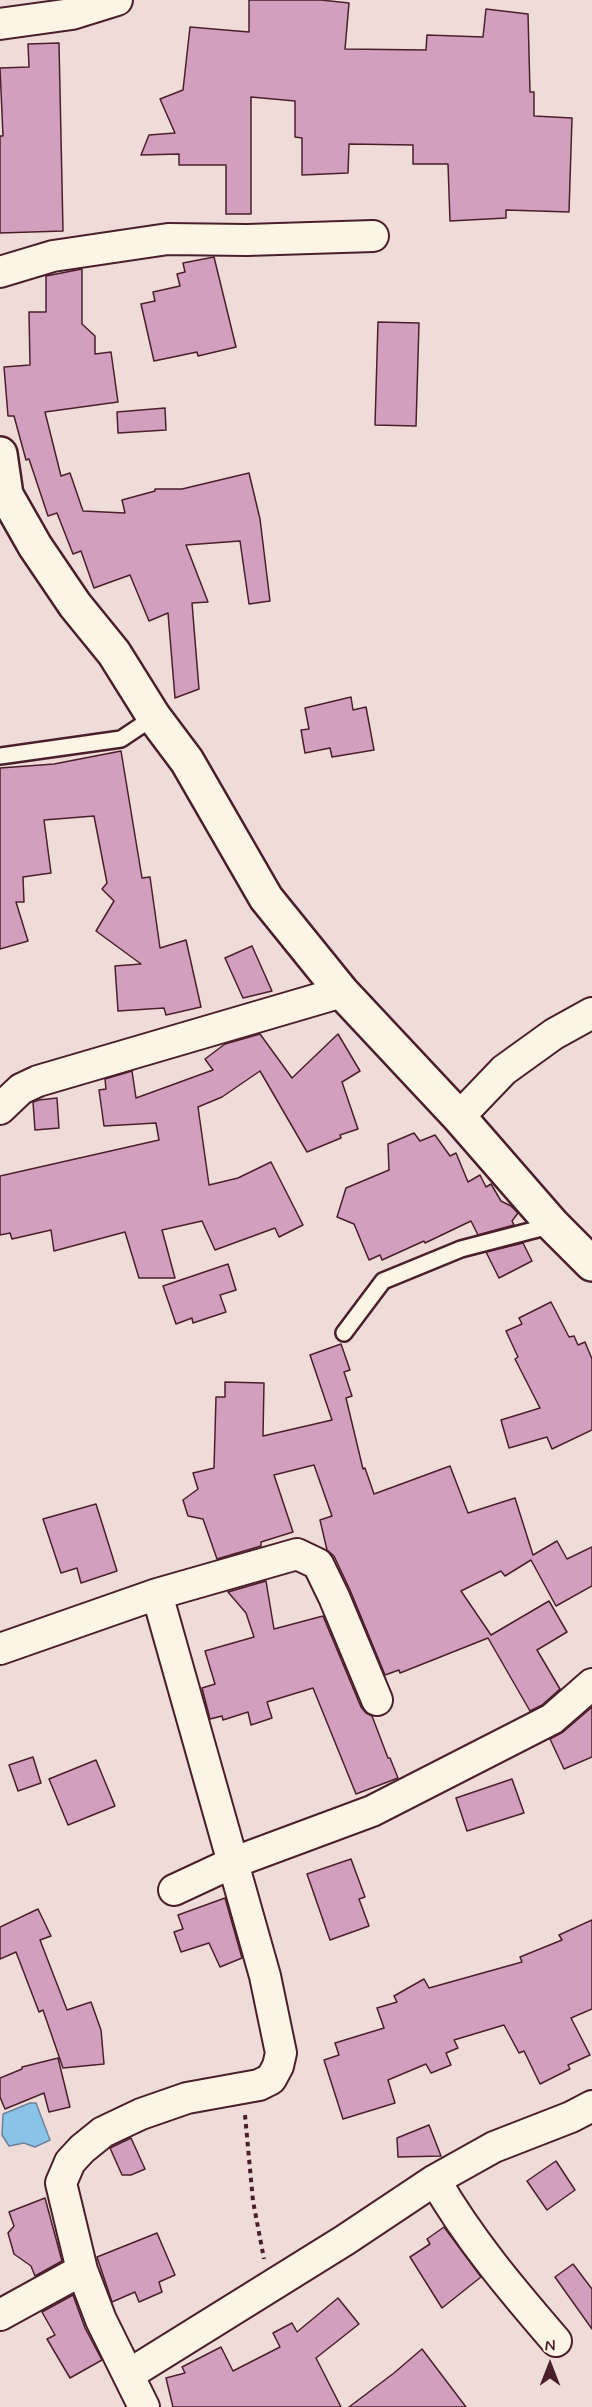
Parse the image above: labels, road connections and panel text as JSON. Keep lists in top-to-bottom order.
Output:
{
  "north": "top"
}
